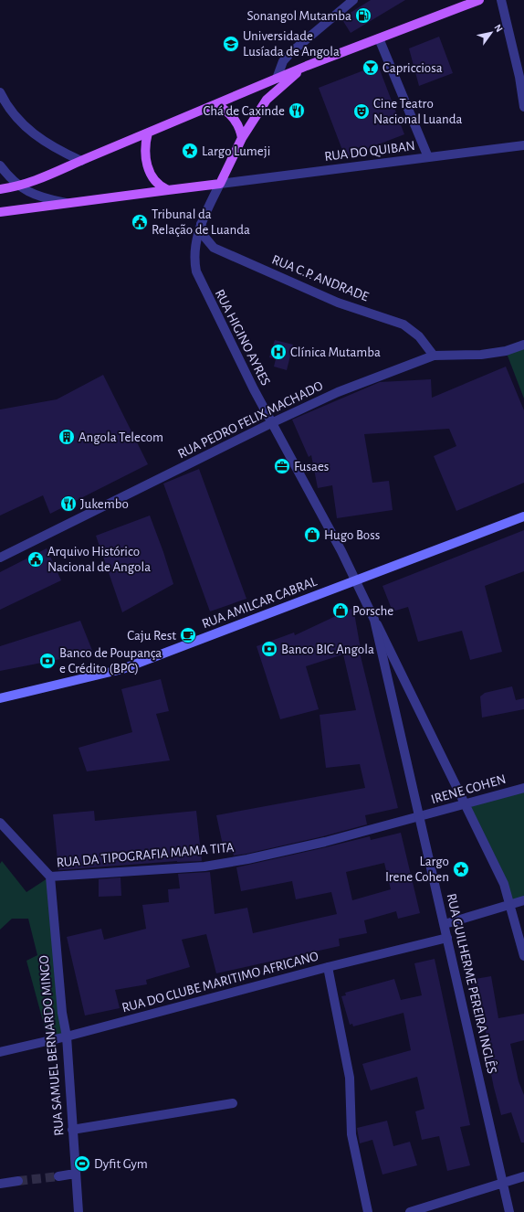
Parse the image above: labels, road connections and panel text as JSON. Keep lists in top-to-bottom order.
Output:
{
  "streets": {
    "main road": ["RUA AMILCAR CABRAL"],
    "street": [
      "RUA DO QUIBAN",
      "RUA C.P. ANDRADE",
      "RUA HIGINO AYRES",
      "RUA PEDRO FELIX MACHADO",
      "IRENE COHEN",
      "RUA DA TIPOGRAFIA MAMA TITA",
      "RUA DO CLUBE MARITIMO AFRICANO",
      "RUA GUILHERME PEREIRA INGLÊS",
      "RUA SAMUEL BERNARDO MINGO"
    ]
  },
  "crossings": [
    ["RUA DO QUIBAN", "RUA HIGINO AYRES"],
    ["RUA C.P. ANDRADE", "RUA HIGINO AYRES"],
    ["RUA C.P. ANDRADE", "RUA PEDRO FELIX MACHADO"],
    ["RUA HIGINO AYRES", "RUA PEDRO FELIX MACHADO"],
    ["RUA HIGINO AYRES", "RUA AMILCAR CABRAL"],
    ["RUA HIGINO AYRES", "RUA GUILHERME PEREIRA INGLÊS"],
    ["IRENE COHEN", "RUA DA TIPOGRAFIA MAMA TITA"],
    ["IRENE COHEN", "RUA GUILHERME PEREIRA INGLÊS"],
    ["RUA DA TIPOGRAFIA MAMA TITA", "RUA GUILHERME PEREIRA INGLÊS"],
    ["RUA DA TIPOGRAFIA MAMA TITA", "RUA SAMUEL BERNARDO MINGO"],
    ["RUA DO CLUBE MARITIMO AFRICANO", "RUA GUILHERME PEREIRA INGLÊS"],
    ["RUA DO CLUBE MARITIMO AFRICANO", "RUA SAMUEL BERNARDO MINGO"]
  ],
  "places": {
    "fuel station": ["Sonangol Mutamba"],
    "school or university": ["Universidade Lusíada de Angola"],
    "bar": ["Capricciosa"],
    "restaurant": ["Chá de Caxinde", "Jukembo"],
    "theatre": ["Cine Teatro Nacional Luanda"],
    "place": ["Largo Lumeji", "Largo Irene Cohen"],
    "public building": ["Tribunal da Relação de Luanda", "Arquivo Histórico Nacional de Angola"],
    "hospital": ["Clínica Mutamba"],
    "building": ["Angola Telecom"],
    "office": ["Fusaes"],
    "shop": ["Hugo Boss", "Porsche"],
    "cafe": ["Caju Rest"],
    "bank": ["Banco BIC Angola", "Banco de Poupança e Crédito (BPC)"],
    "sports": ["Dyfit Gym"]
  },
  "north": "top right"
}
